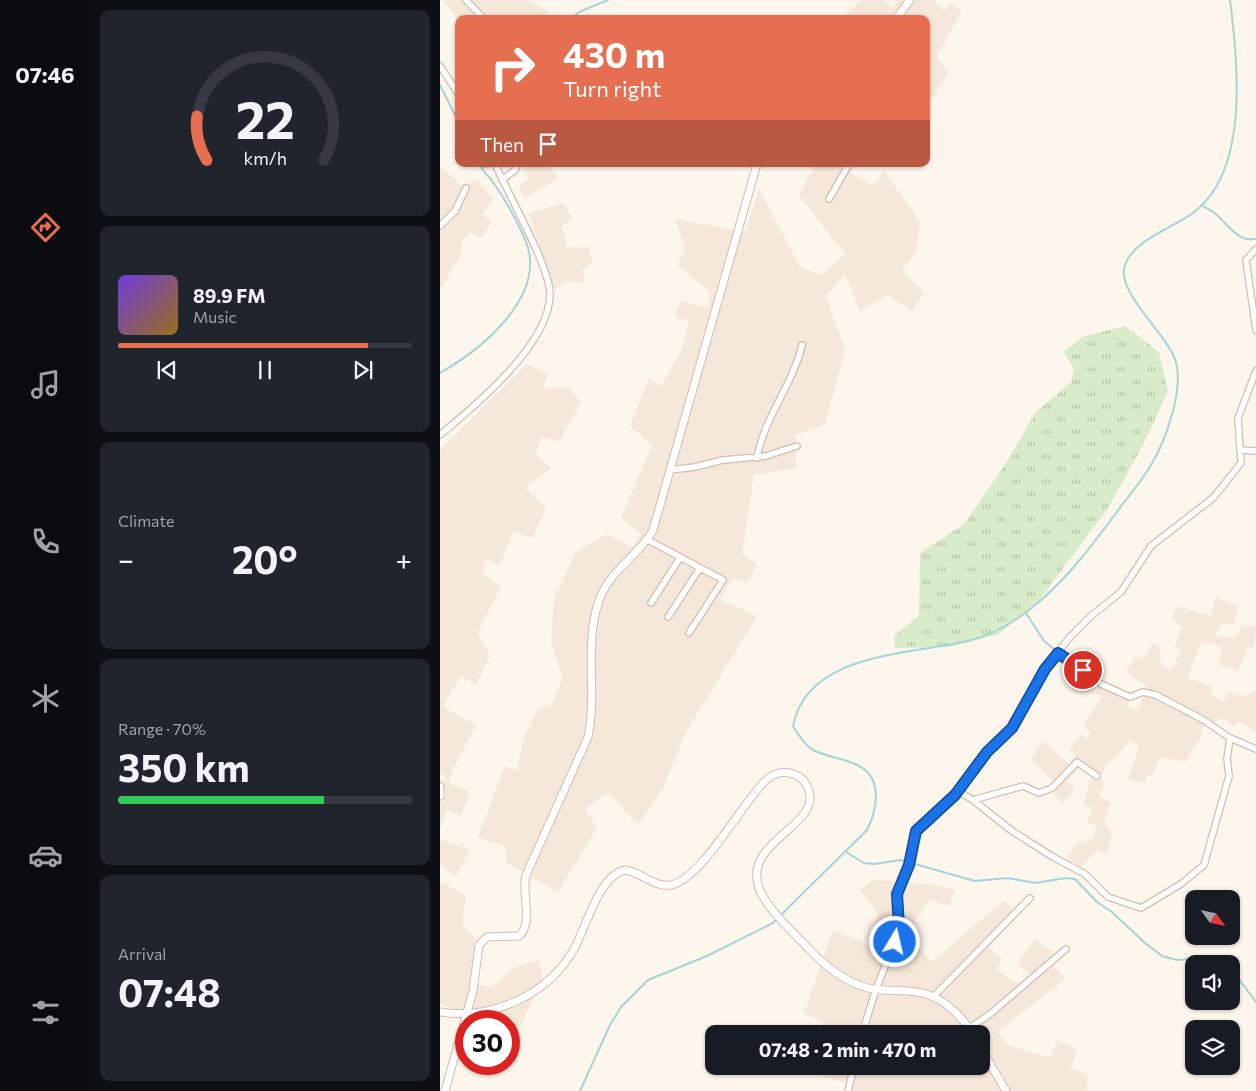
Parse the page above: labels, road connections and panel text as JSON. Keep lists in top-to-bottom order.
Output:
{
  "north": "bottom right",
  "page": {
    "tabs": "07:46",
    "turn": ["430 m", "Turn right"],
    "then": "Then",
    "song": ["89.9 FM", "Music"],
    "tile": [
      "Climate",
      ["Range · 70%", "350 km"],
      ["Arrival", "07:48"]
    ],
    "heat": ["−", "20°", "+"],
    "limit": "30",
    "trip": "07:48 · 2 min · 470 m",
    "gauge": ["22", "km/h"]
  }
}
